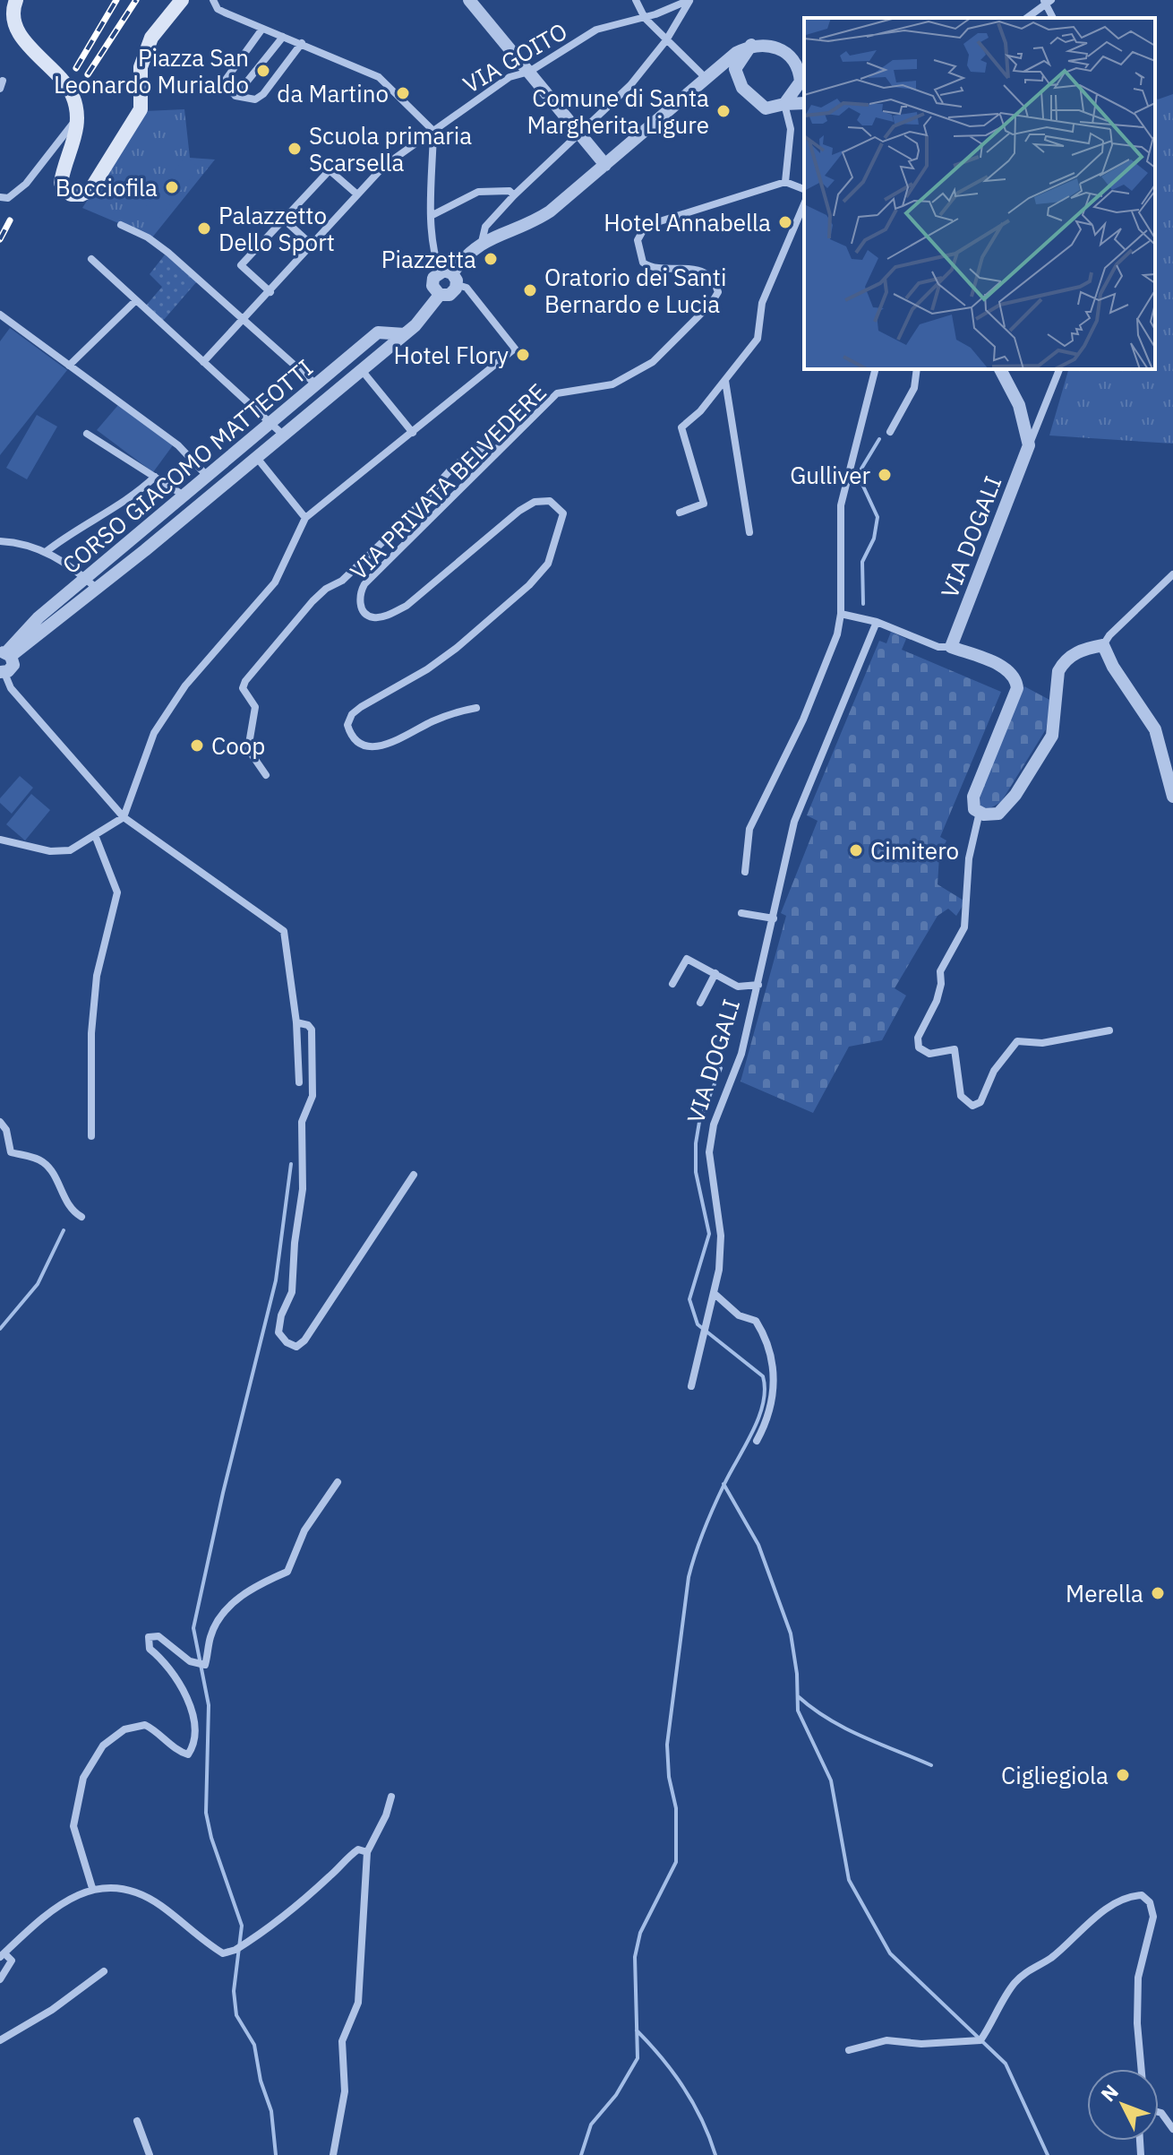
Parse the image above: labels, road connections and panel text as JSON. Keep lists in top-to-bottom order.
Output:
{
  "streets": {
    "street": [
      "VIA GOITO",
      "CORSO GIACOMO MATTEOTTI",
      "VIA PRIVATA BELVEDERE",
      "VIA DOGALI"
    ]
  },
  "places": [
    "Piazza San Leonardo Murialdo",
    "da Martino",
    "Comune di Santa Margherita Ligure",
    "Scuola primaria Scarsella",
    "Bocciofila",
    "Hotel Annabella",
    "Palazzetto Dello Sport",
    "Piazzetta",
    "Oratorio dei Santi Bernardo e Lucia",
    "Hotel Flory",
    "Gulliver",
    "Coop",
    "Cimitero",
    "Merella",
    "Cigliegiola"
  ],
  "north": "top left"
}
